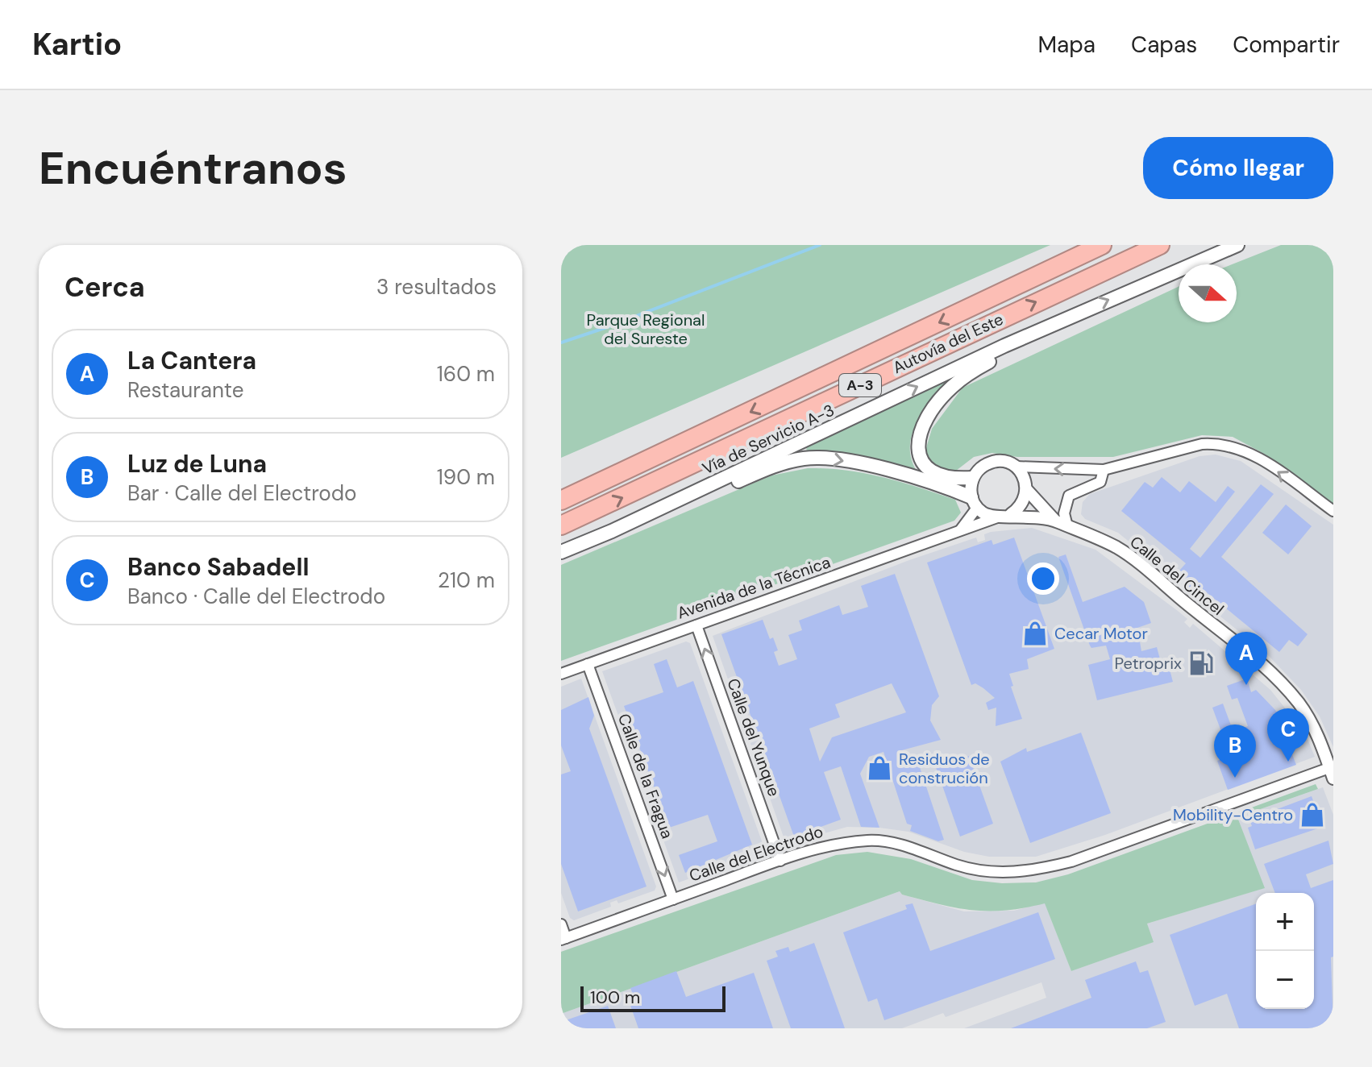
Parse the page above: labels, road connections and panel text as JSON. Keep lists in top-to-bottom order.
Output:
{
  "streets": {
    "highway": ["Autovía del Este", "A-3"],
    "main road": ["Vía de Servicio A-3"],
    "street": [
      "Calle del Cincel",
      "Avenida de la Técnica",
      "Calle del Yunque",
      "Calle de la Fragua",
      "Calle del Electrodo"
    ]
  },
  "crossings": [
    ["Calle del Cincel", "Calle del Electrodo"],
    ["Avenida de la Técnica", "Calle del Yunque"],
    ["Avenida de la Técnica", "Calle de la Fragua"],
    ["Calle del Yunque", "Calle del Electrodo"],
    ["Calle de la Fragua", "Calle del Electrodo"]
  ],
  "one_way": ["Vía de Servicio A-3", "Calle del Yunque", "Calle de la Fragua"],
  "parks": ["Parque Regional del Sureste"],
  "places": {
    "shop": ["Cecar Motor", "Residuos de construción", "Mobility-Centro"],
    "fuel station": ["Petroprix"]
  },
  "scale_bar": "100 m",
  "north": "right",
  "page": {
    "header": "Kartio",
    "nav": ["Mapa", "Capas", "Compartir"],
    "buttons": "Cómo llegar",
    "title": "Encuéntranos",
    "heading": ["Cerca", "3 resultados"],
    "list": [
      {
        "mark": "A",
        "name": "La Cantera",
        "note": "Restaurante",
        "value": "160 m"
      },
      {
        "mark": "B",
        "name": "Luz de Luna",
        "note": "Bar · Calle del Electrodo",
        "value": "190 m"
      },
      {
        "mark": "C",
        "name": "Banco Sabadell",
        "note": "Banco · Calle del Electrodo",
        "value": "210 m"
      }
    ],
    "pins": ["A", "C", "B"],
    "map_buttons": ["+", "−"],
    "scale": "100 m"
  }
}
